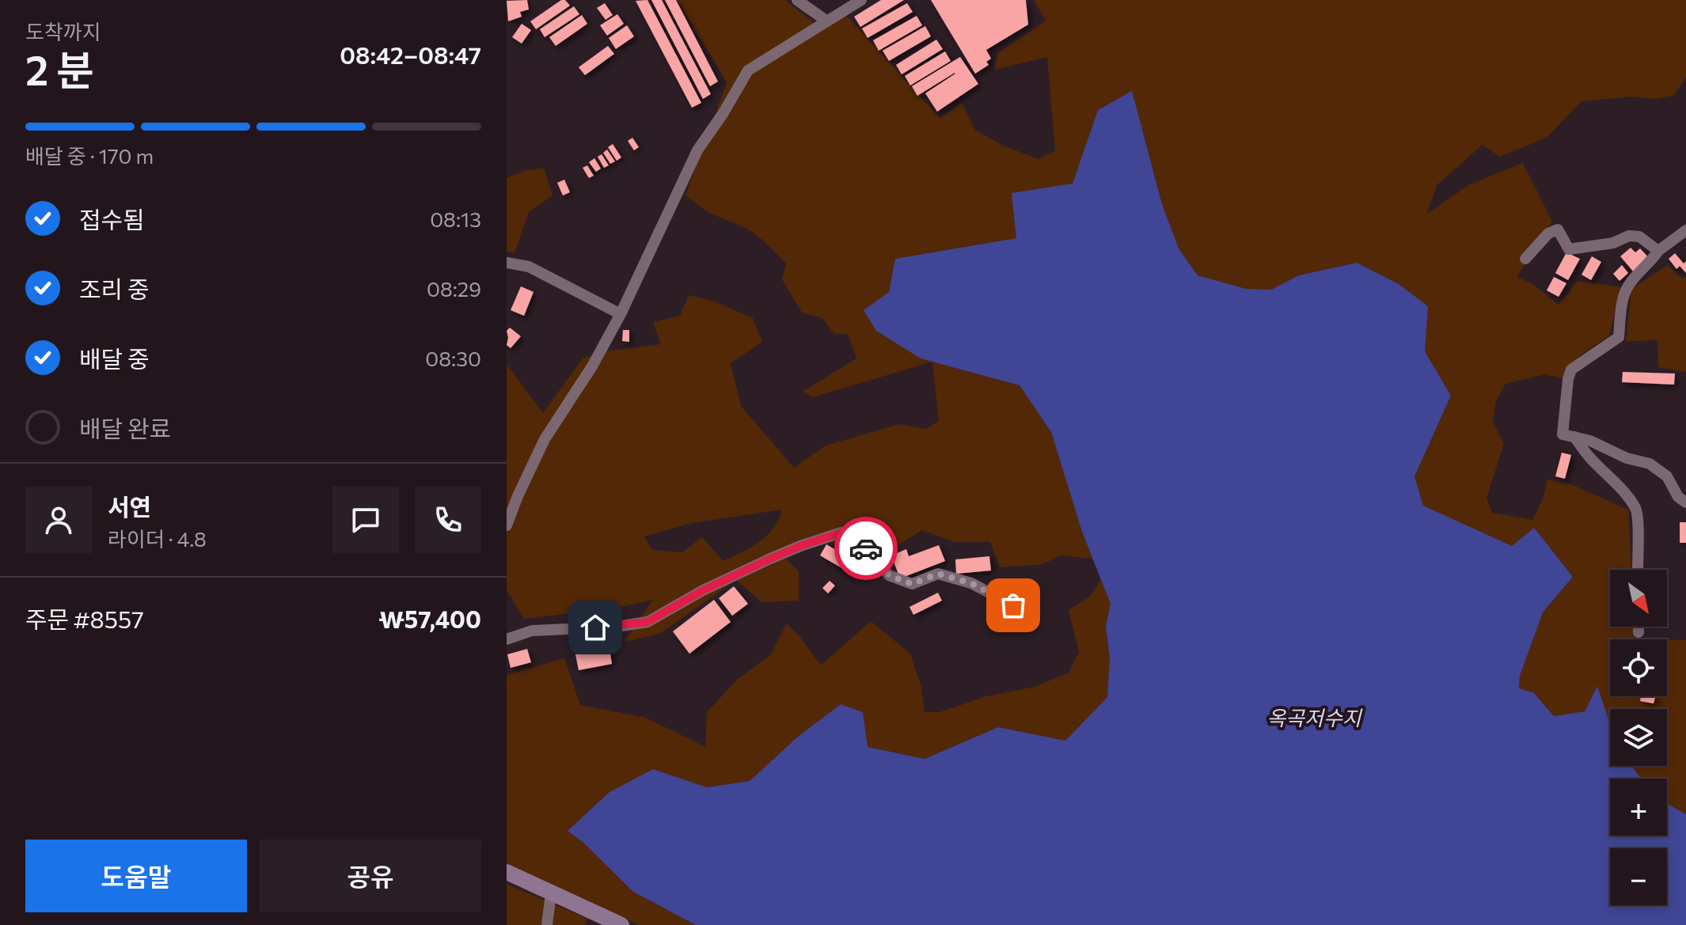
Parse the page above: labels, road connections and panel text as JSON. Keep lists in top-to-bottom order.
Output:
{
  "water": ["옥곡저수지"],
  "north": "bottom right",
  "page": {
    "heading": ["2 분", "도착까지", "08:42–08:47"],
    "panel": [
      "서연",
      "라이더 · 4.8",
      "주문 #8557",
      "₩57,400"
    ],
    "bar": "배달 중 · 170 m",
    "list": [
      ["접수됨", "08:13"],
      ["조리 중", "08:29"],
      ["배달 중", "08:30"],
      "배달 완료"
    ],
    "map_buttons": ["+", "−"],
    "buttons": ["도움말", "공유"]
  }
}
